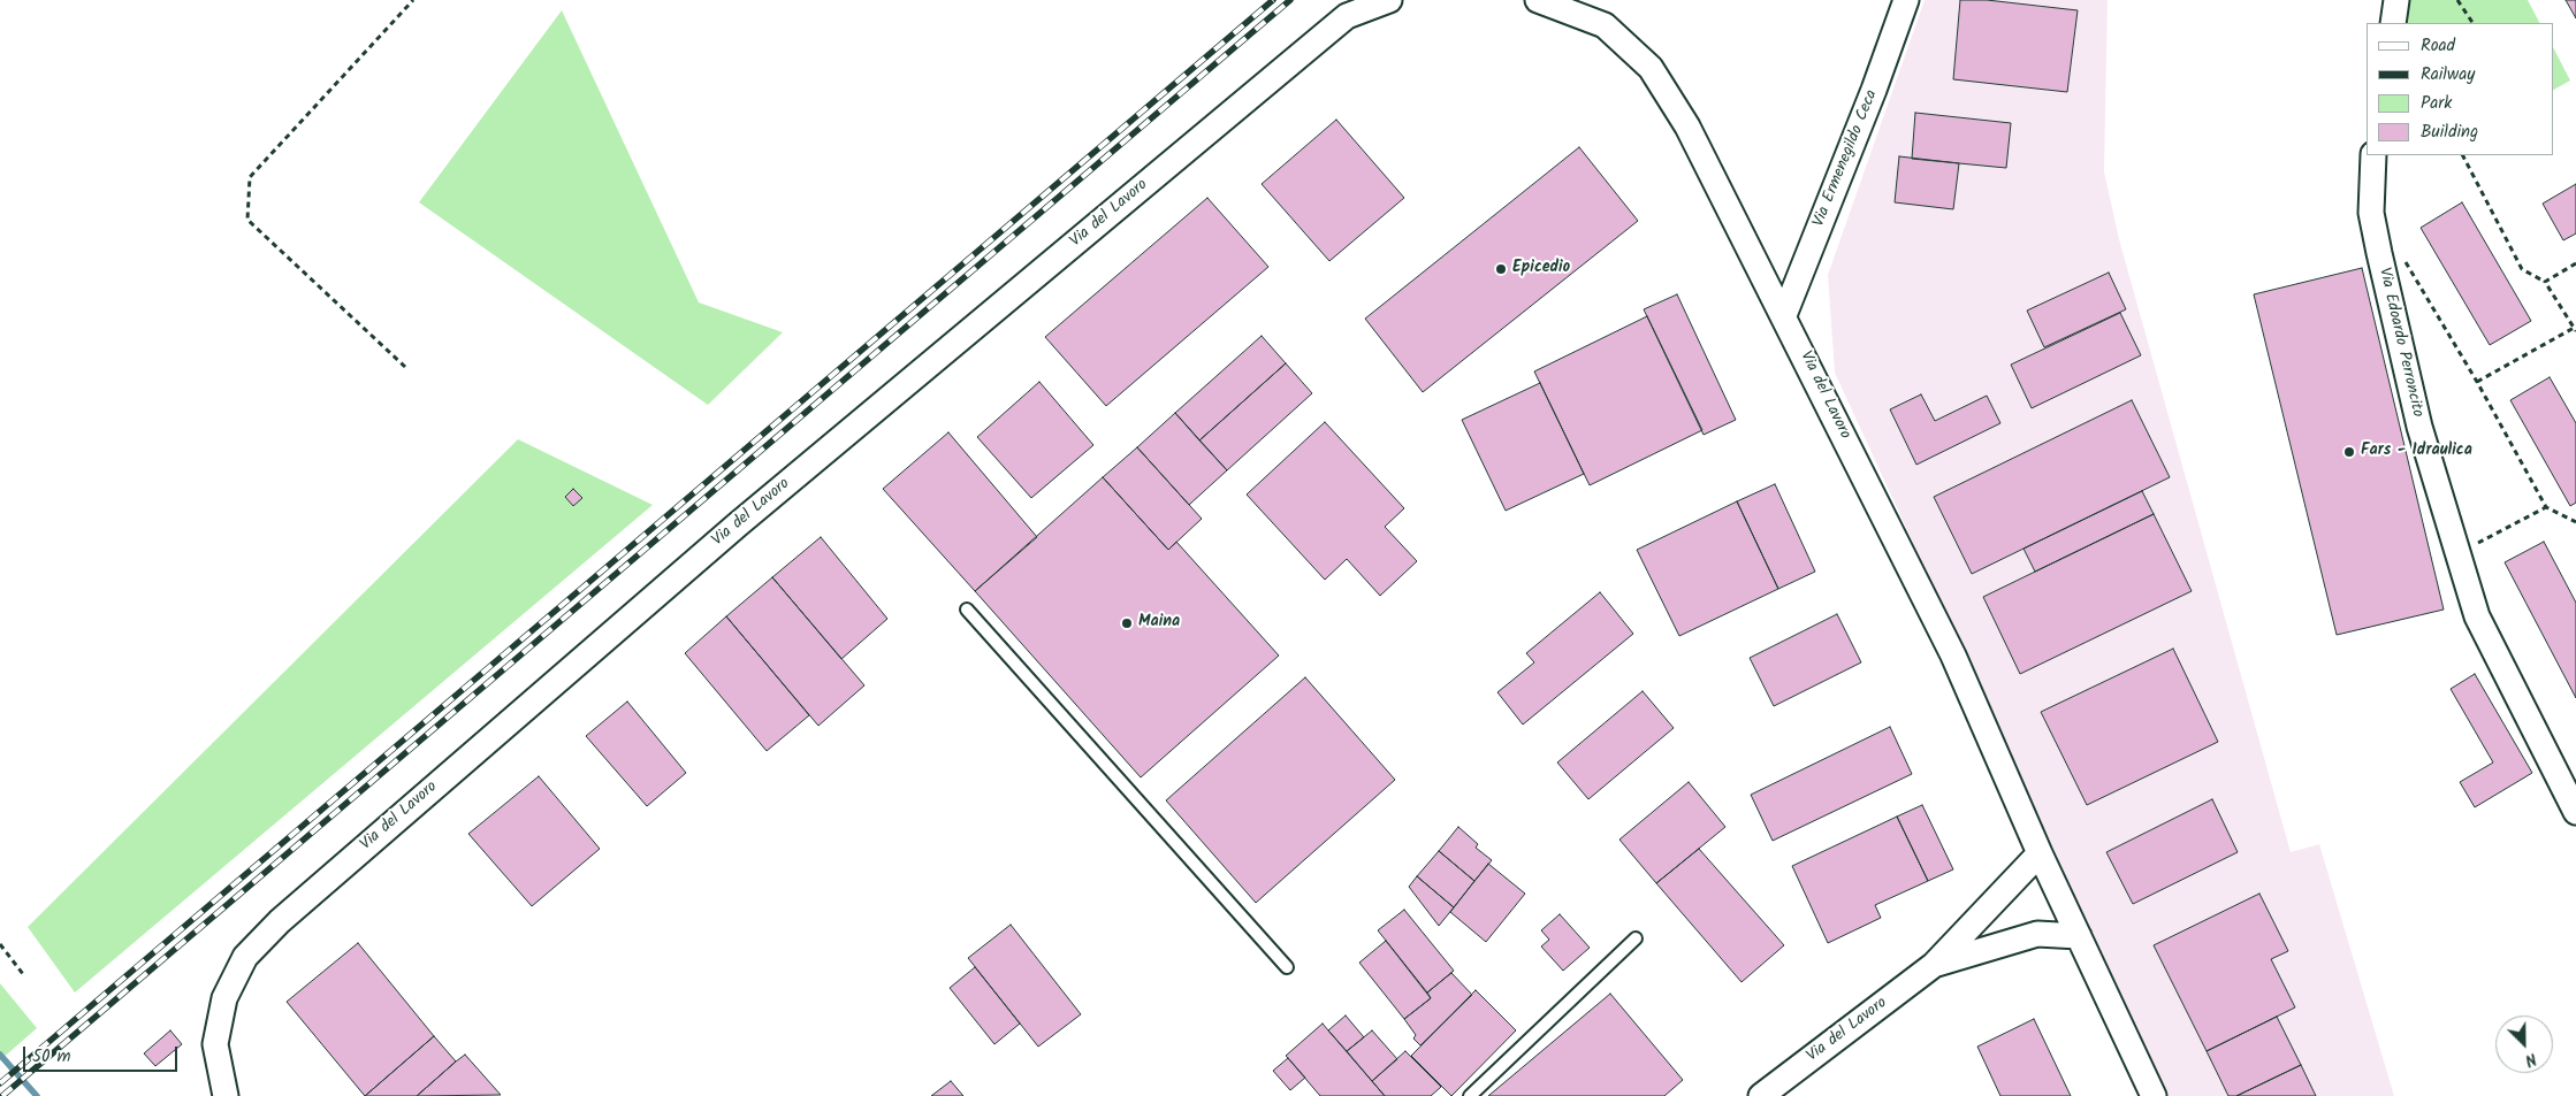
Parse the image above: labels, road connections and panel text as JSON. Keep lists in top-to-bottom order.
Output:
{
  "streets": {
    "street": ["Via Ermenegildo Ceca", "Via del Lavoro", "Via Edoardo Perroncito"]
  },
  "crossings": [
    ["Via Ermenegildo Ceca", "Via del Lavoro"]
  ],
  "places": ["Epicedio", "Fars - Idraulica", "Maina"],
  "legend": [
    "Road",
    "Railway",
    "Park",
    "Building"
  ],
  "scale_bar": "50 m",
  "north": "bottom right"
}
